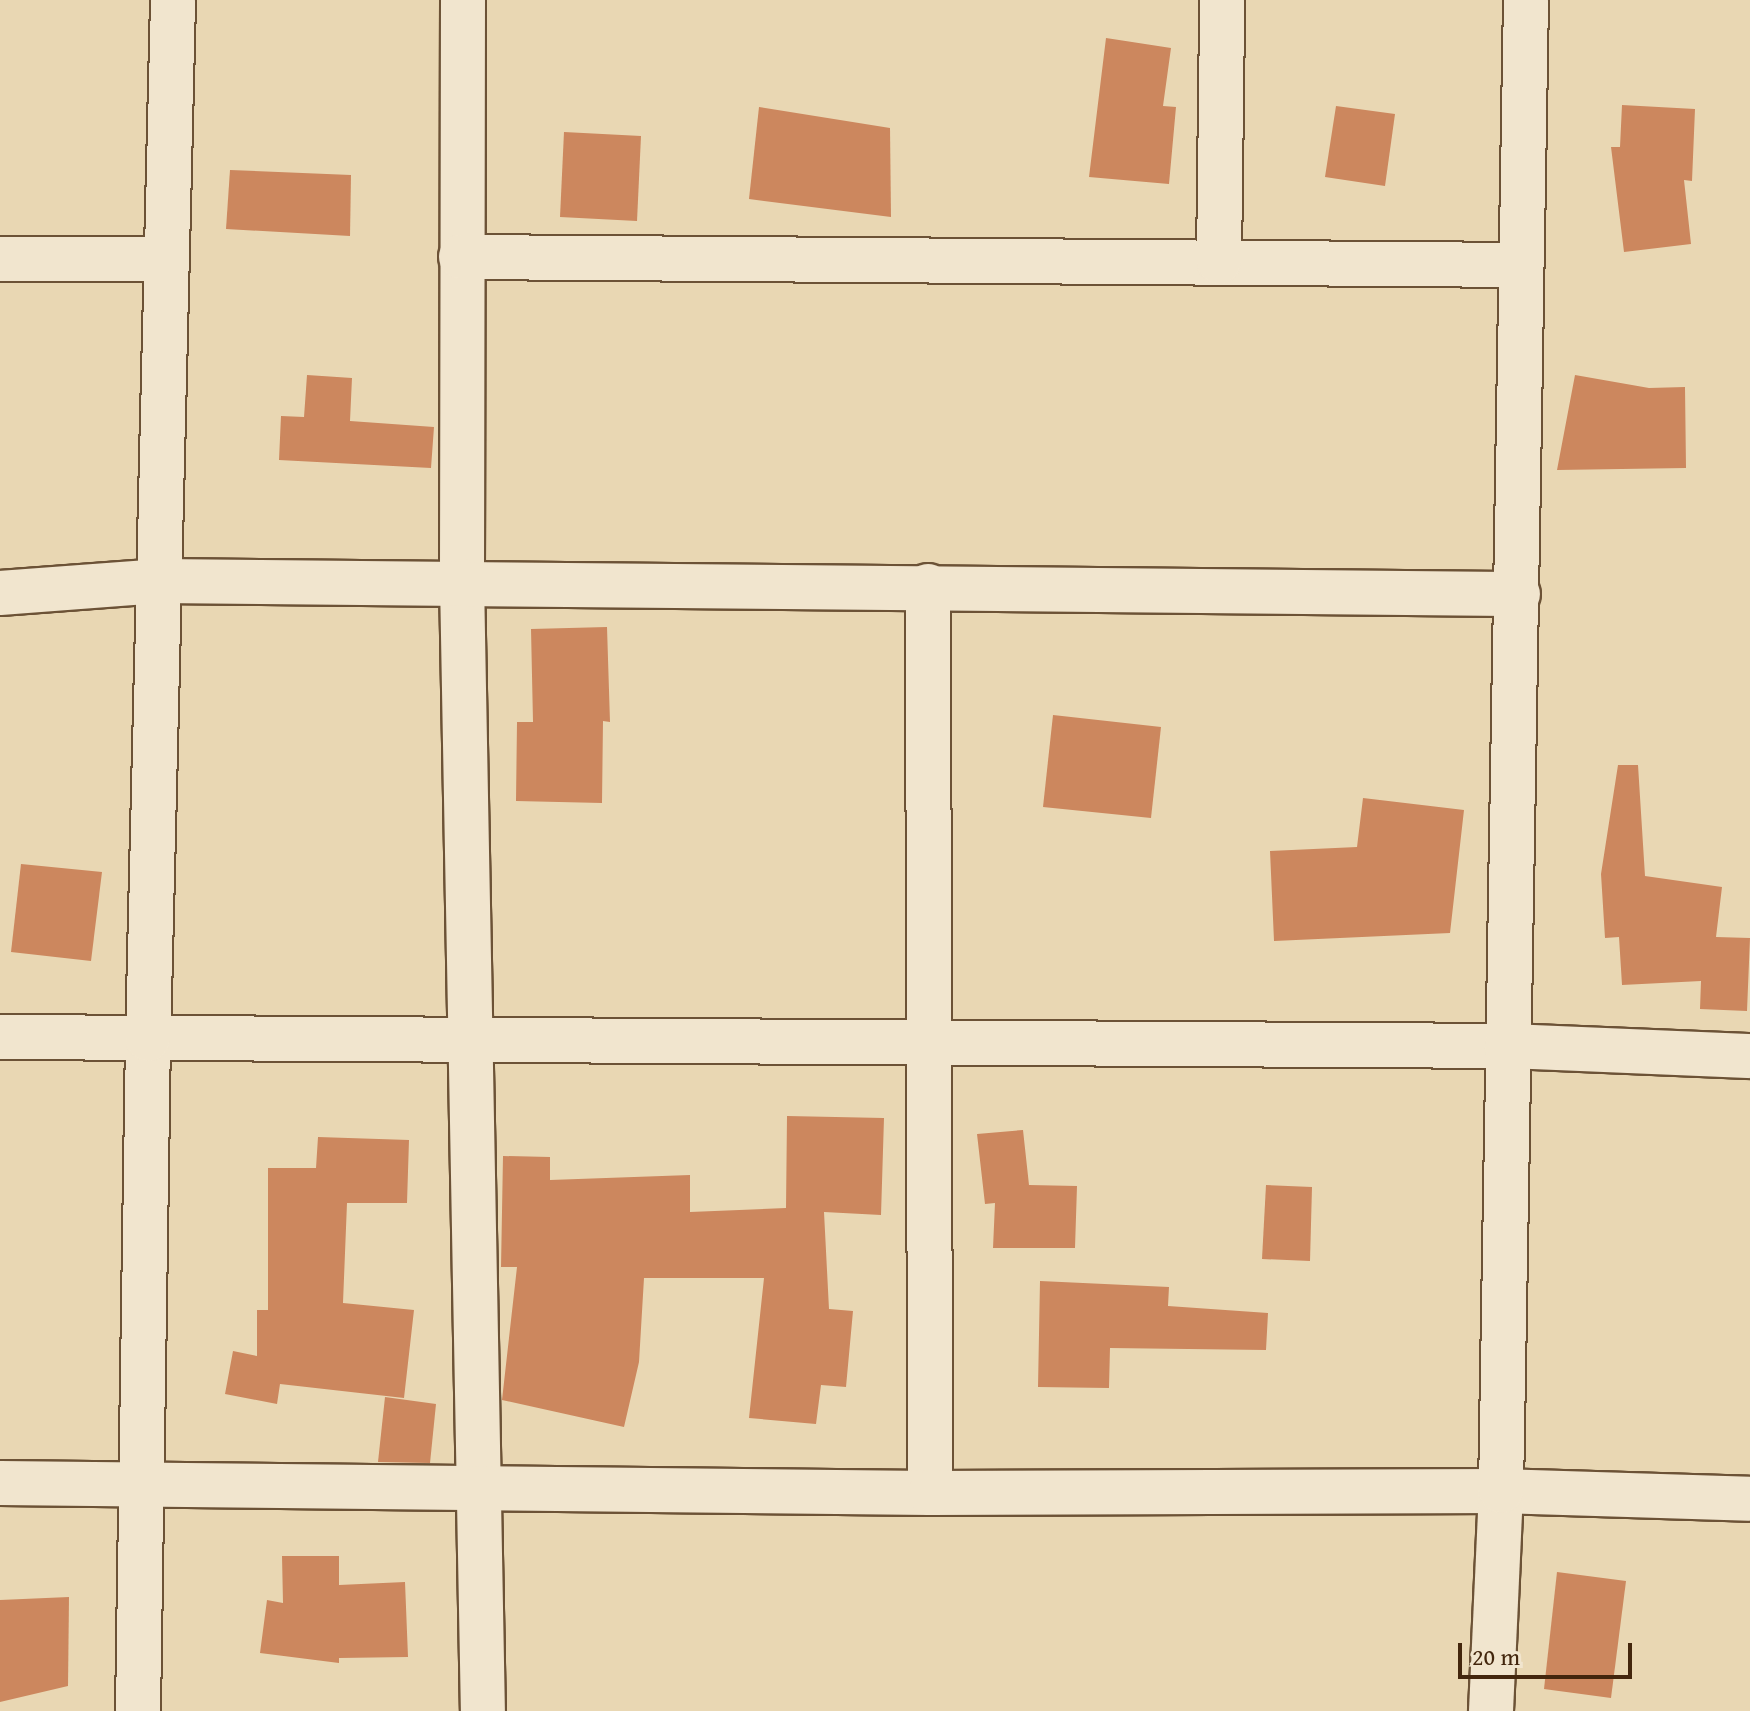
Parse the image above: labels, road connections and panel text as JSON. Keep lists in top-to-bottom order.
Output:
{
  "scale_bar": "20 m"
}
